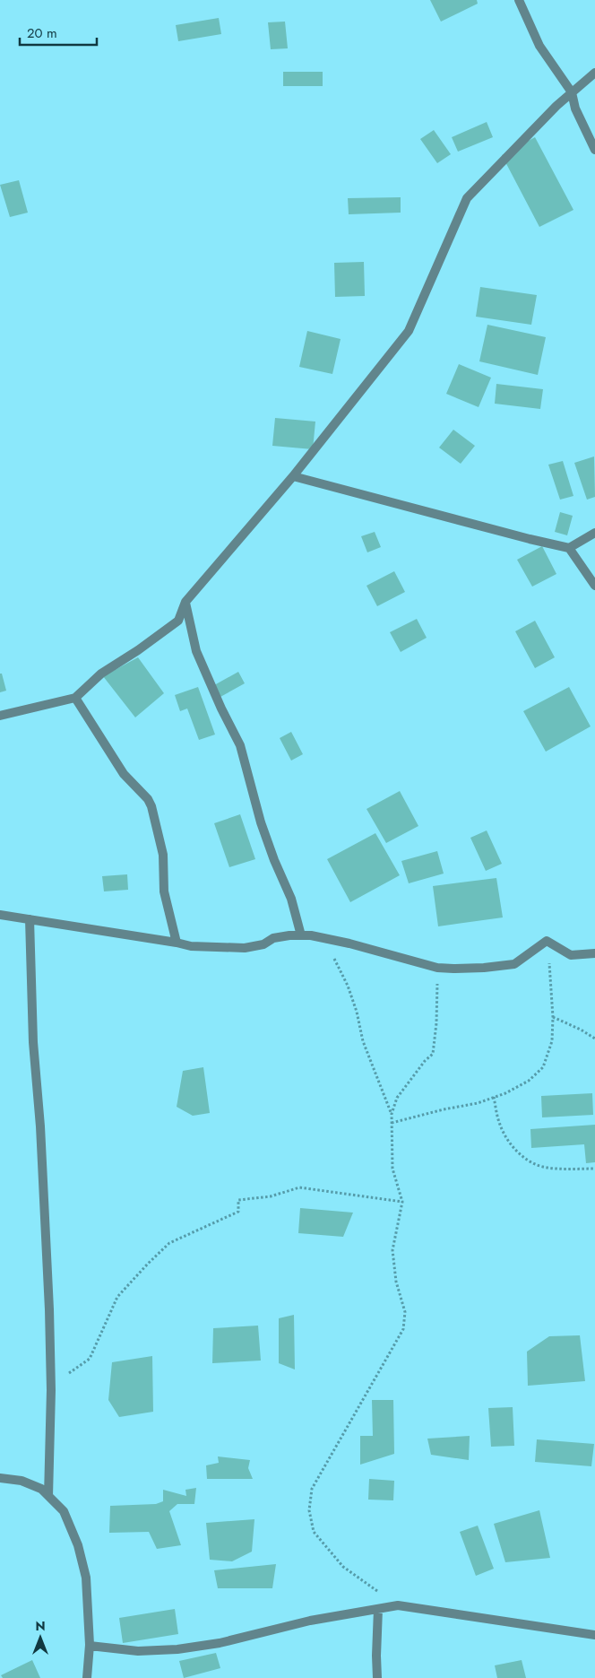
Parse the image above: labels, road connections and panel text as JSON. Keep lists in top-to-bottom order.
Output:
{
  "scale_bar": "20 m",
  "north": "top"
}
